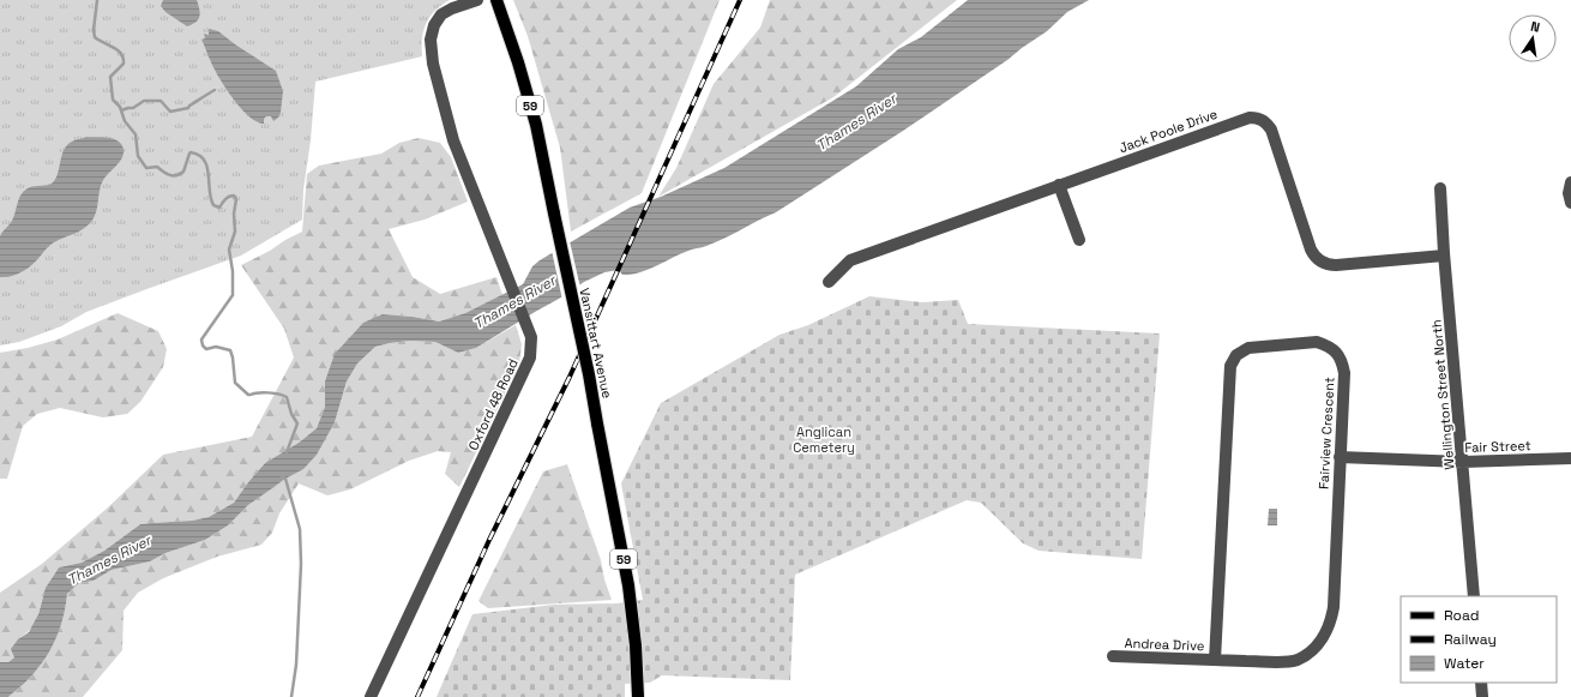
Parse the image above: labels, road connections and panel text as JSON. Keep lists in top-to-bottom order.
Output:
{
  "streets": {
    "main road": ["59", "Vansittart Avenue"],
    "street": [
      "Jack Poole Drive",
      "Wellington Street North",
      "Oxford 48 Road",
      "Fairview Crescent",
      "Fair Street",
      "Andrea Drive"
    ]
  },
  "crossings": [
    ["Jack Poole Drive", "Wellington Street North"],
    ["Wellington Street North", "Fair Street"],
    ["Fairview Crescent", "Fair Street"],
    ["Fairview Crescent", "Andrea Drive"]
  ],
  "water": ["Thames River"],
  "parks": ["Anglican Cemetery"],
  "legend": ["Road", "Railway", "Water"],
  "north": "top"
}
